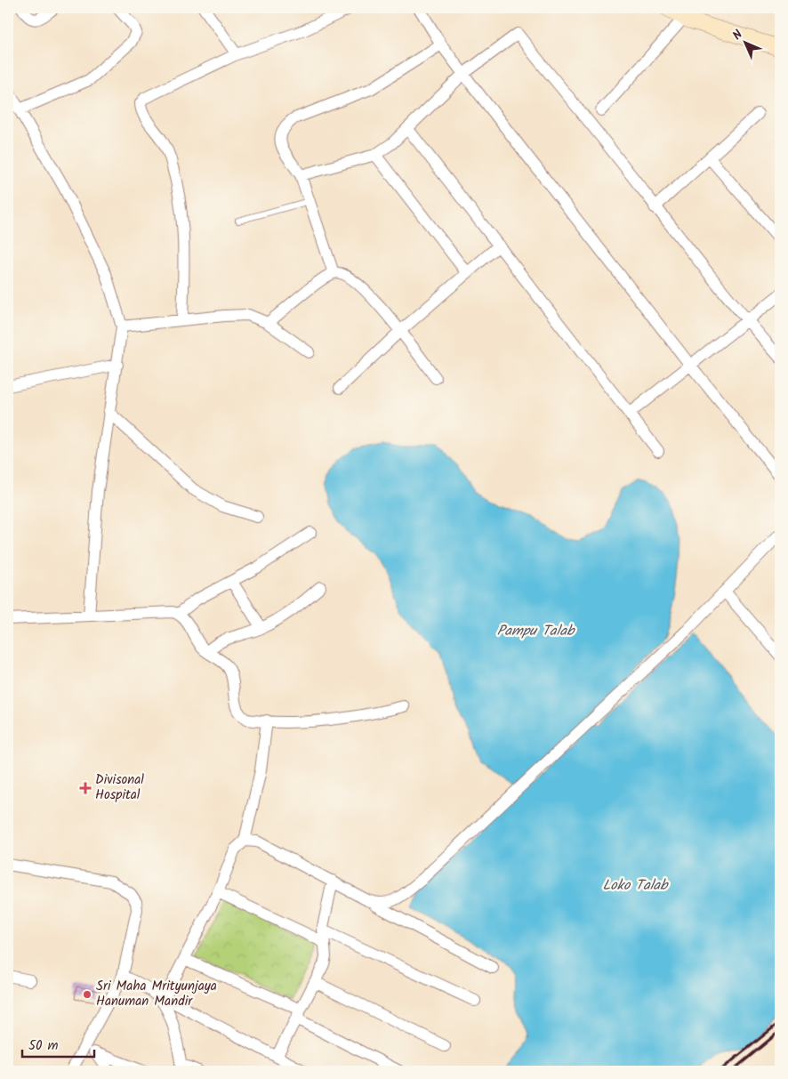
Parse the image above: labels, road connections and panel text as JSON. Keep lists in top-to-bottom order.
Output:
{
  "water": ["Pampu Talab", "Loko Talab"],
  "places": {
    "health": ["Divisonal Hospital"],
    "other": ["Sri Maha Mrityunjaya Hanuman Mandir"]
  },
  "scale_bar": "50 m",
  "north": "top left"
}
